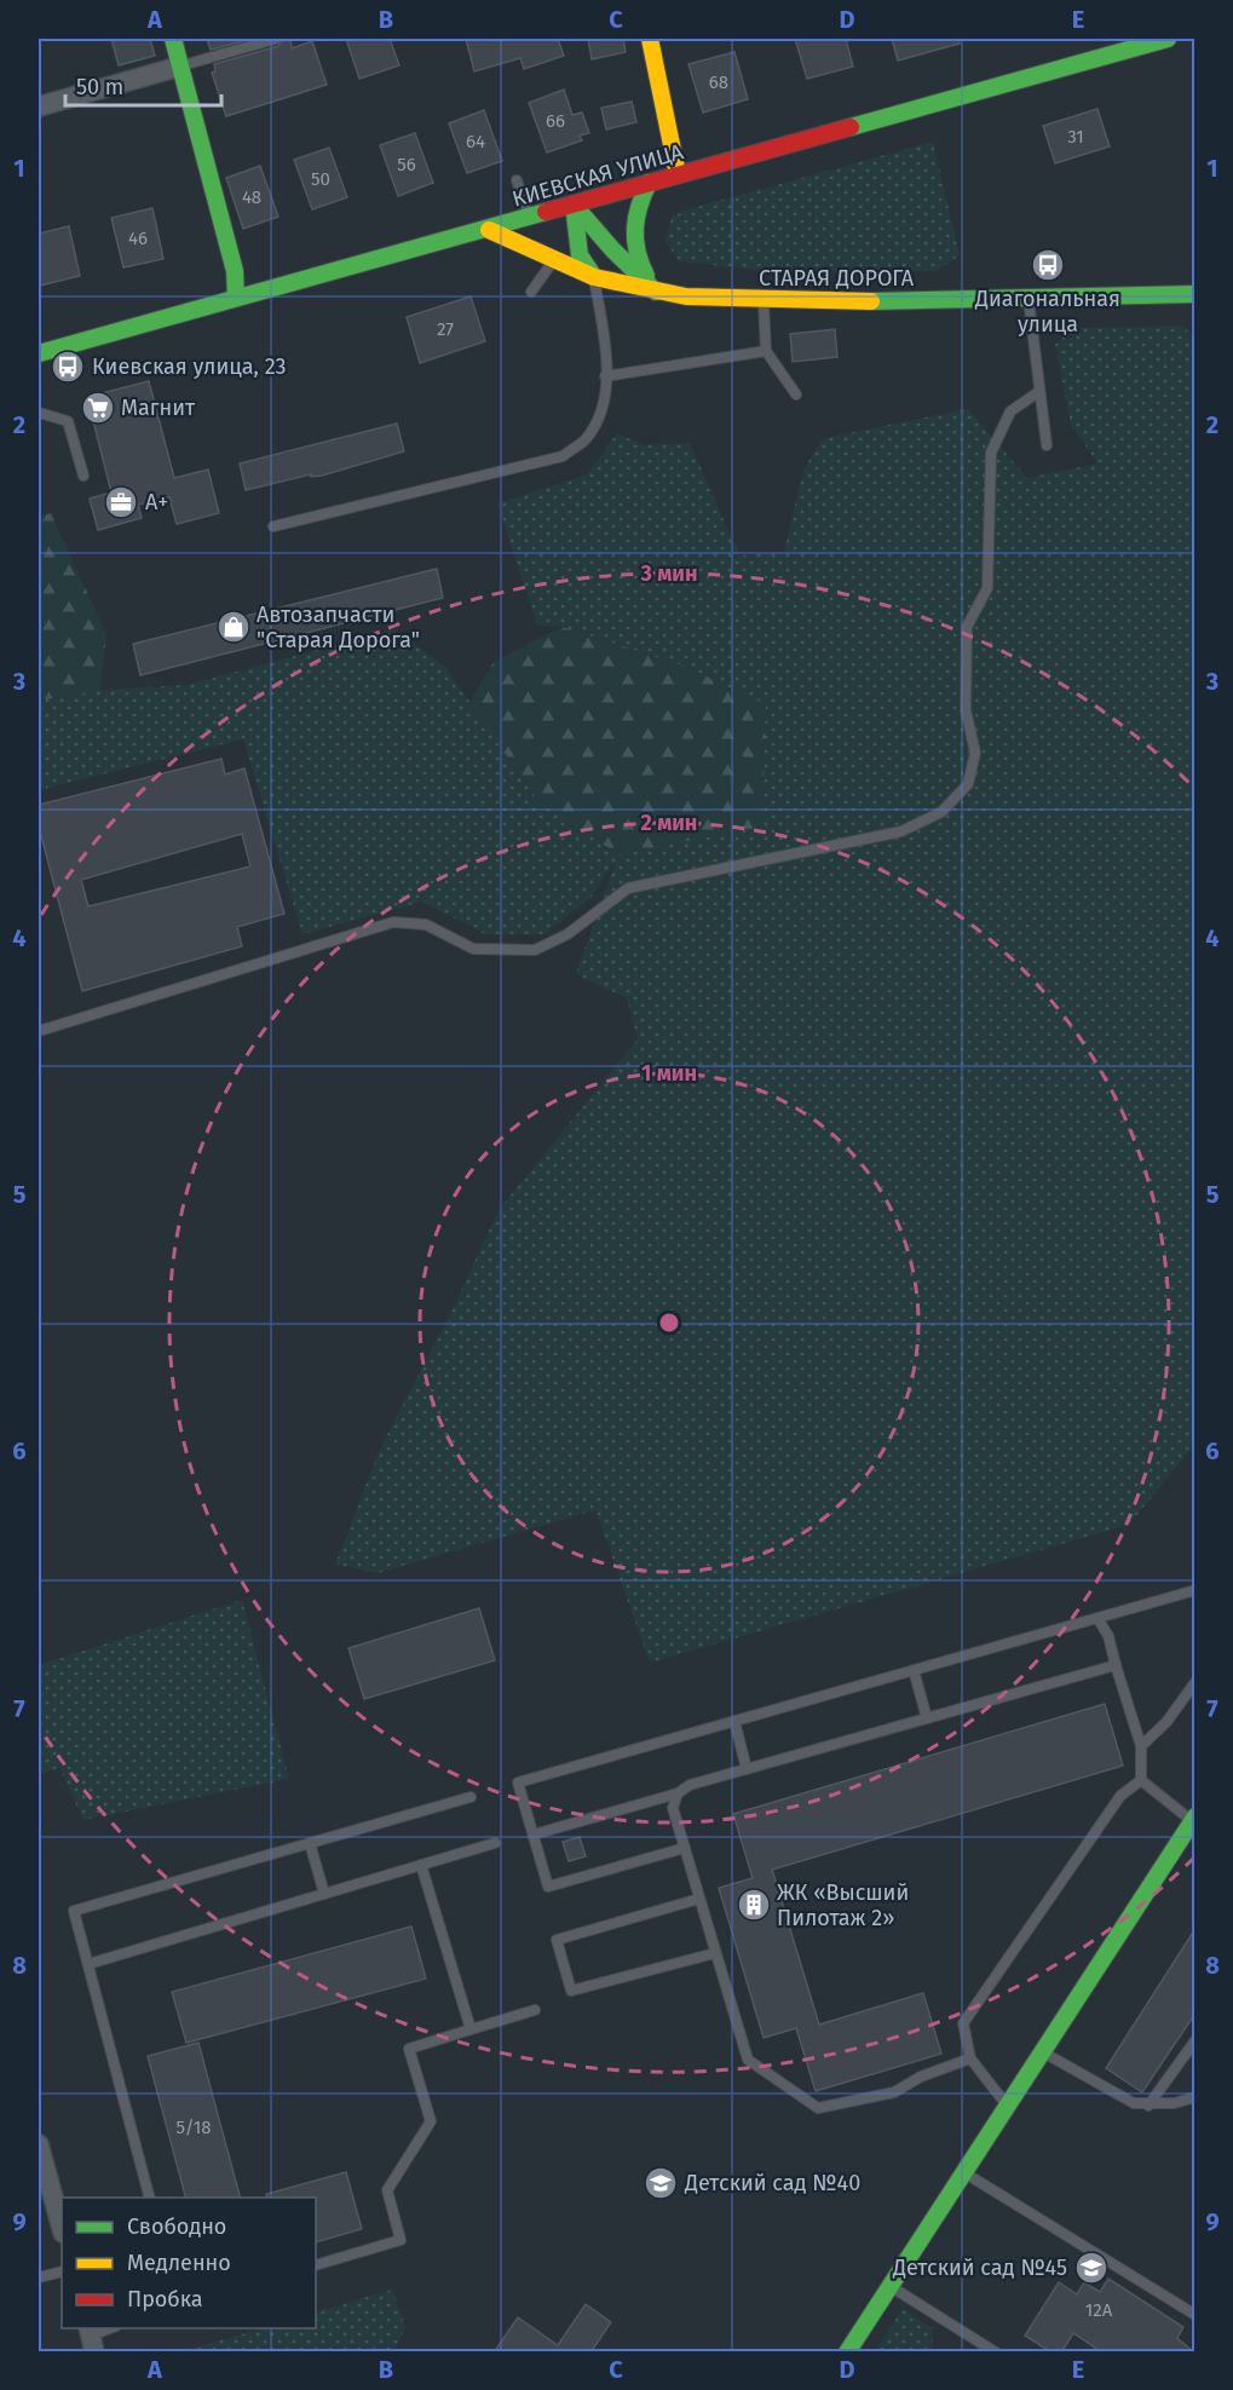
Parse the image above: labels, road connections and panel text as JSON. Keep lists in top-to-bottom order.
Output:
{
  "streets": {
    "street": ["КИЕВСКАЯ УЛИЦА", "СТАРАЯ ДОРОГА"]
  },
  "crossings": [
    ["КИЕВСКАЯ УЛИЦА", "СТАРАЯ ДОРОГА"]
  ],
  "places": {
    "bus stop": ["Диагональная улица", "Киевская улица, 23"],
    "supermarket": ["Магнит"],
    "office": ["А+"],
    "shop": ["Автозапчасти \"Старая Дорога\""],
    "building": ["ЖК «Высший Пилотаж 2»"],
    "school or university": ["Детский сад №40", "Детский сад №45"]
  },
  "house_numbers": [
    "68",
    "66",
    "31",
    "64",
    "56",
    "50",
    "48",
    "46",
    "27",
    "5/18",
    "12А"
  ],
  "legend": ["Свободно", "Медленно", "Пробка"],
  "scale_bar": "50 m",
  "grid": {
    "columns": [
      "A",
      "B",
      "C",
      "D",
      "E"
    ],
    "rows": [
      "1",
      "2",
      "3",
      "4",
      "5",
      "6",
      "7",
      "8",
      "9"
    ]
  },
  "rings": ["3 мин", "2 мин", "1 мин"]
}
